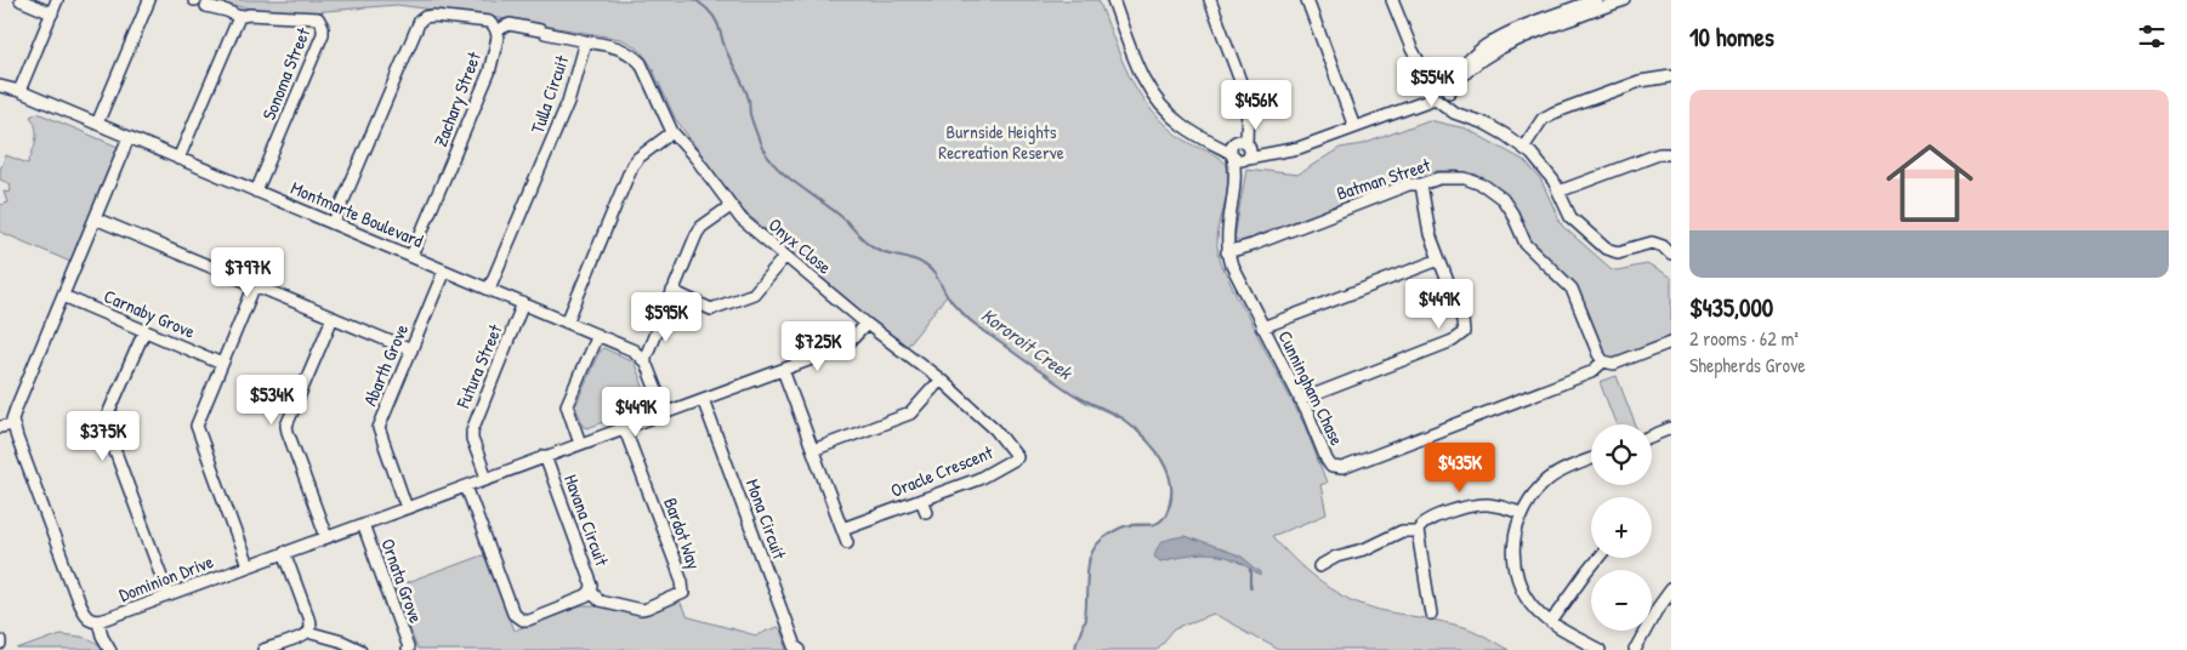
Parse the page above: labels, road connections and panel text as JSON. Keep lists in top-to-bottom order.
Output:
{
  "streets": {
    "street": [
      "Sonoma Street",
      "Tulla Circuit",
      "Zachary Street",
      "Batman Street",
      "Montmarte Boulevard",
      "Onyx Close",
      "Carnaby Grove",
      "Abarth Grove",
      "Futura Street",
      "Cunningham Chase",
      "Oracle Crescent",
      "Mona Circuit",
      "Havana Circuit",
      "Bardot Way",
      "Dominion Drive",
      "Ornata Grove"
    ]
  },
  "crossings": [
    ["Sonoma Street", "Montmarte Boulevard"],
    ["Tulla Circuit", "Montmarte Boulevard"],
    ["Tulla Circuit", "Onyx Close"],
    ["Zachary Street", "Montmarte Boulevard"],
    ["Batman Street", "Cunningham Chase"],
    ["Montmarte Boulevard", "Abarth Grove"],
    ["Montmarte Boulevard", "Futura Street"],
    ["Onyx Close", "Oracle Crescent"],
    ["Onyx Close", "Dominion Drive"],
    ["Abarth Grove", "Dominion Drive"],
    ["Futura Street", "Dominion Drive"],
    ["Mona Circuit", "Dominion Drive"],
    ["Havana Circuit", "Bardot Way"],
    ["Havana Circuit", "Dominion Drive"],
    ["Bardot Way", "Dominion Drive"],
    ["Dominion Drive", "Ornata Grove"]
  ],
  "water": ["Kororoit Creek"],
  "parks": ["Burnside Heights Recreation Reserve"],
  "page": {
    "heading": "10 homes",
    "price": [
      "$554K",
      "$456K",
      "$797K",
      "$449K",
      "$595K",
      "$725K",
      "$534K",
      "$449K",
      "$375K",
      "$435K"
    ],
    "list": [
      {
        "name": "$435,000",
        "note": "2 rooms · 62 m² · Shepherds Grove"
      }
    ],
    "map_buttons": ["+", "−"]
  }
}
